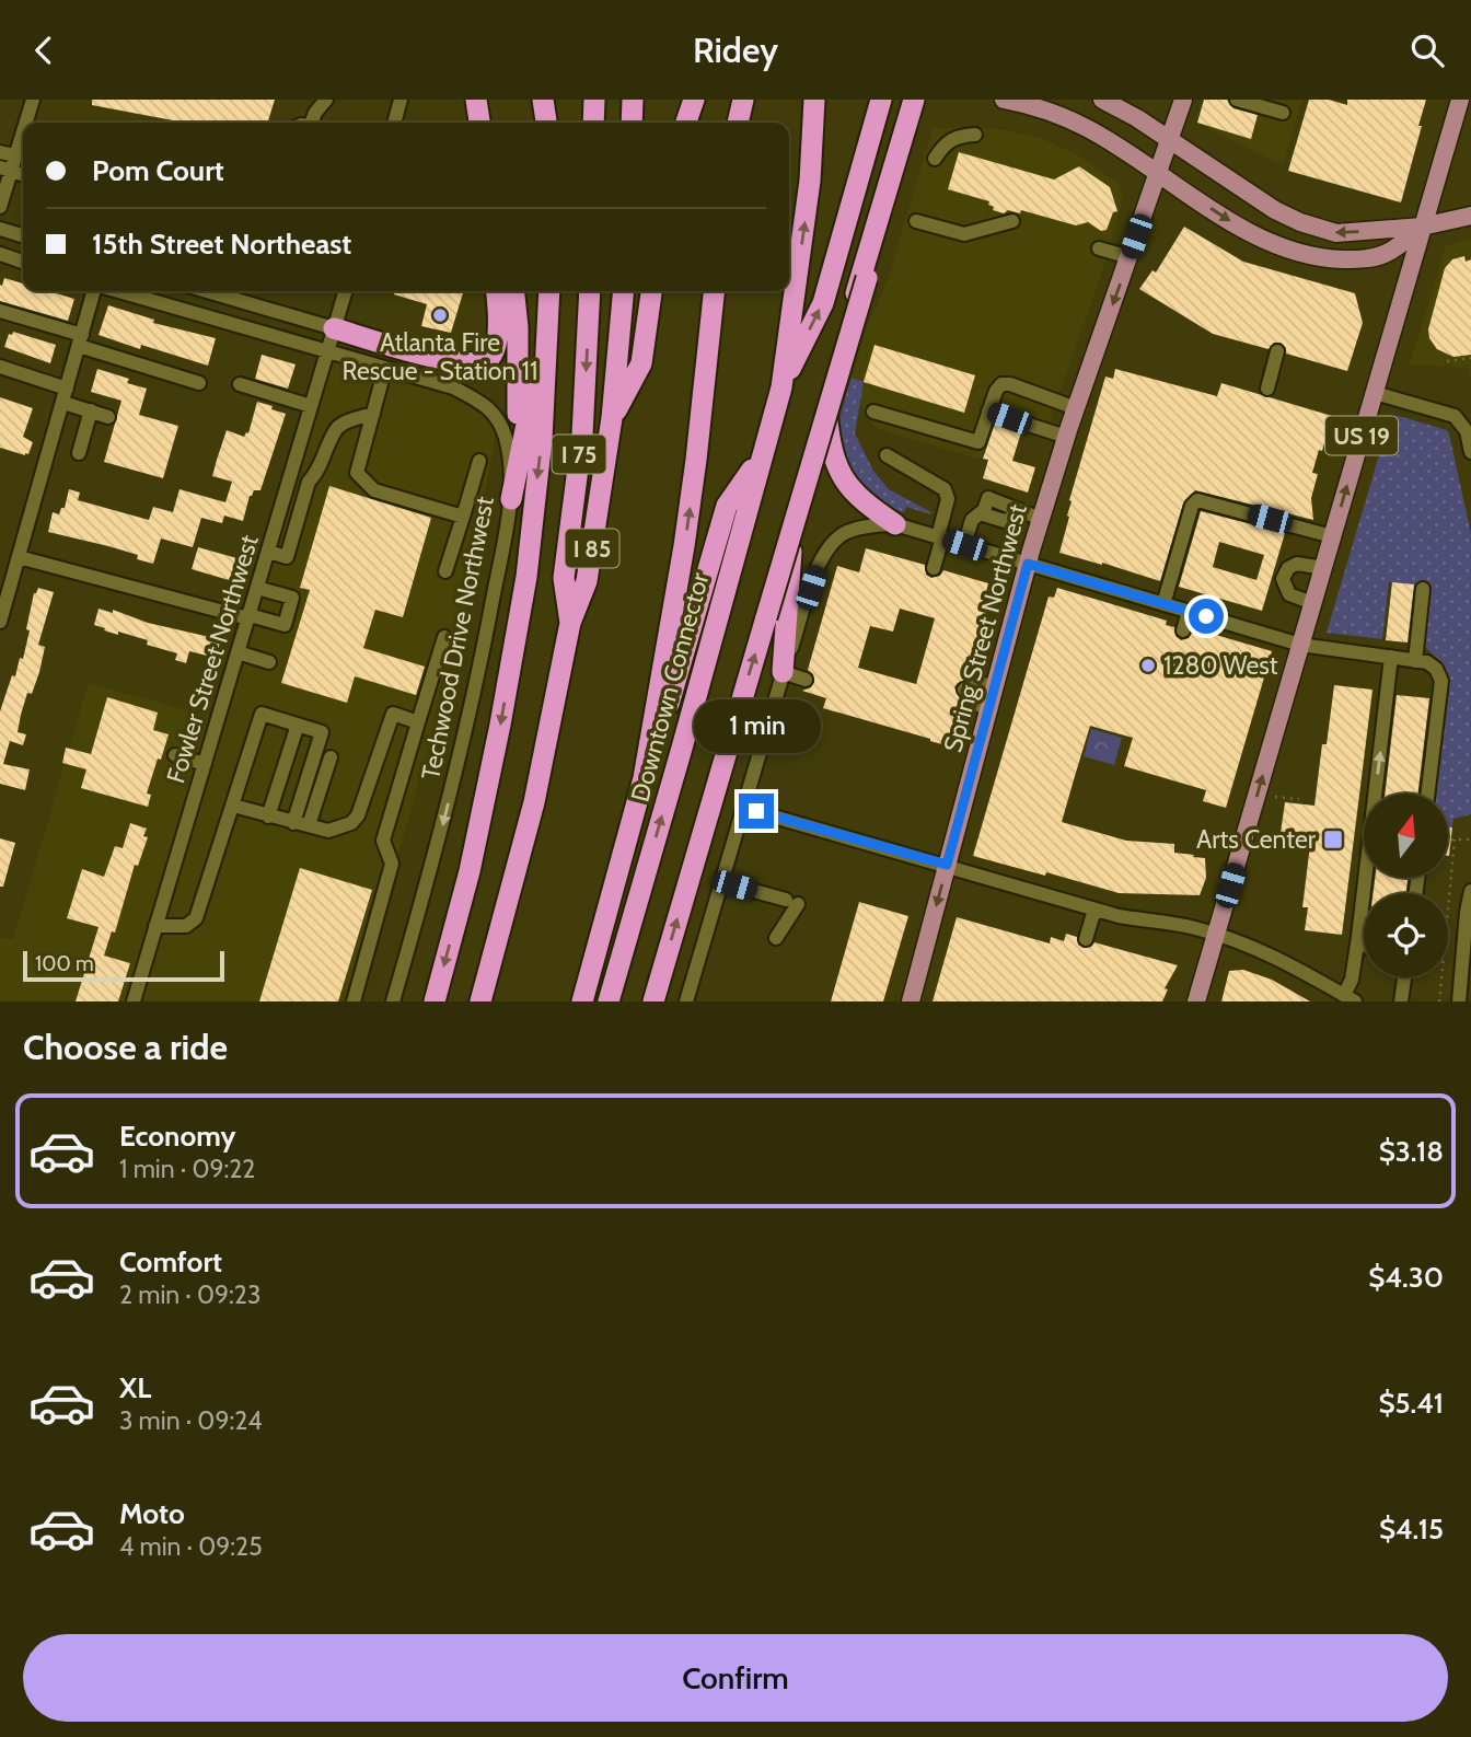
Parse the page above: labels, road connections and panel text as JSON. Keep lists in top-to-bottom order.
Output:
{
  "streets": {
    "highway": ["I 75", "I 85", "Downtown Connector"],
    "main road": ["US 19", "Spring Street Northwest"],
    "street": ["Techwood Drive Northwest", "Fowler Street Northwest"]
  },
  "crossings": [
    ["I 75", "I 85"],
    ["Techwood Drive Northwest", "Fowler Street Northwest"]
  ],
  "places": {
    "other": ["Atlanta Fire Rescue - Station 11", "1280 West"],
    "transit": ["Arts Center"]
  },
  "scale_bar": "100 m",
  "north": "top",
  "page": {
    "header": "Ridey",
    "banner": ["Pom Court", "15th Street Northeast"],
    "bubble": "1 min",
    "scale": "100 m",
    "heading": "Choose a ride",
    "list": [
      {
        "name": "Economy",
        "note": "1 min · 09:22",
        "value": "$3.18"
      },
      {
        "name": "Comfort",
        "note": "2 min · 09:23",
        "value": "$4.30"
      },
      {
        "name": "XL",
        "note": "3 min · 09:24",
        "value": "$5.41"
      },
      {
        "name": "Moto",
        "note": "4 min · 09:25",
        "value": "$4.15"
      }
    ],
    "buttons": "Confirm"
  }
}
